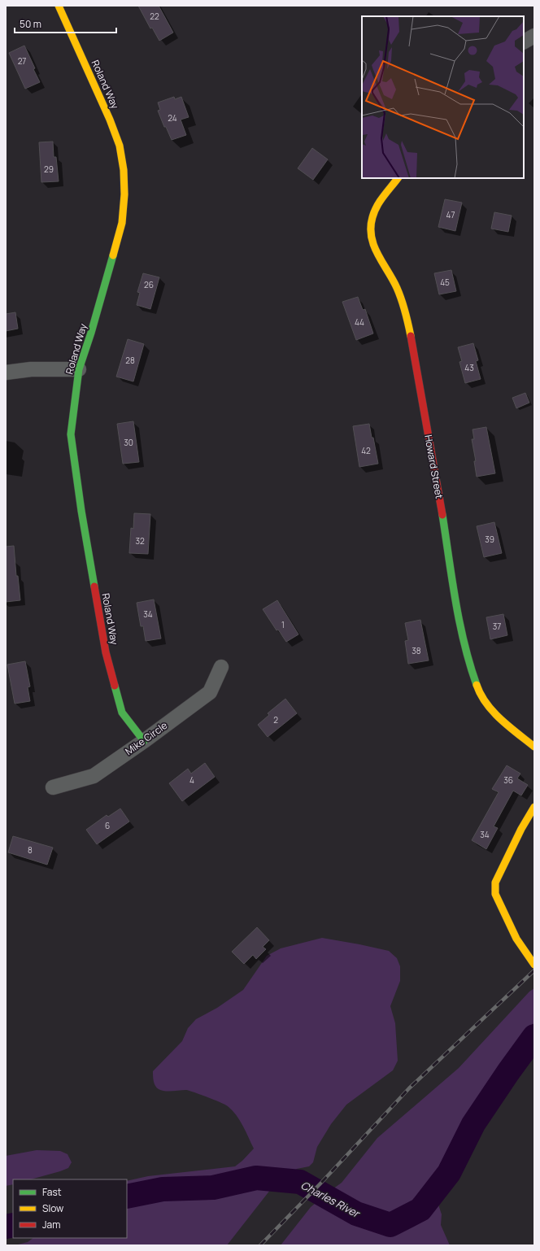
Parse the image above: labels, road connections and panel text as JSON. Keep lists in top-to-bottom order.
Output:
{
  "streets": {
    "street": ["Roland Way", "Howard Street", "Mike Circle"]
  },
  "crossings": [
    ["Roland Way", "Mike Circle"]
  ],
  "water": ["Charles River"],
  "house_numbers": [
    "22",
    "27",
    "24",
    "29",
    "47",
    "45",
    "26",
    "44",
    "28",
    "43",
    "30",
    "42",
    "39",
    "32",
    "34",
    "1",
    "37",
    "38",
    "2",
    "4",
    "36",
    "6",
    "34",
    "8"
  ],
  "legend": ["Fast", "Slow", "Jam"],
  "scale_bar": "50 m"
}
